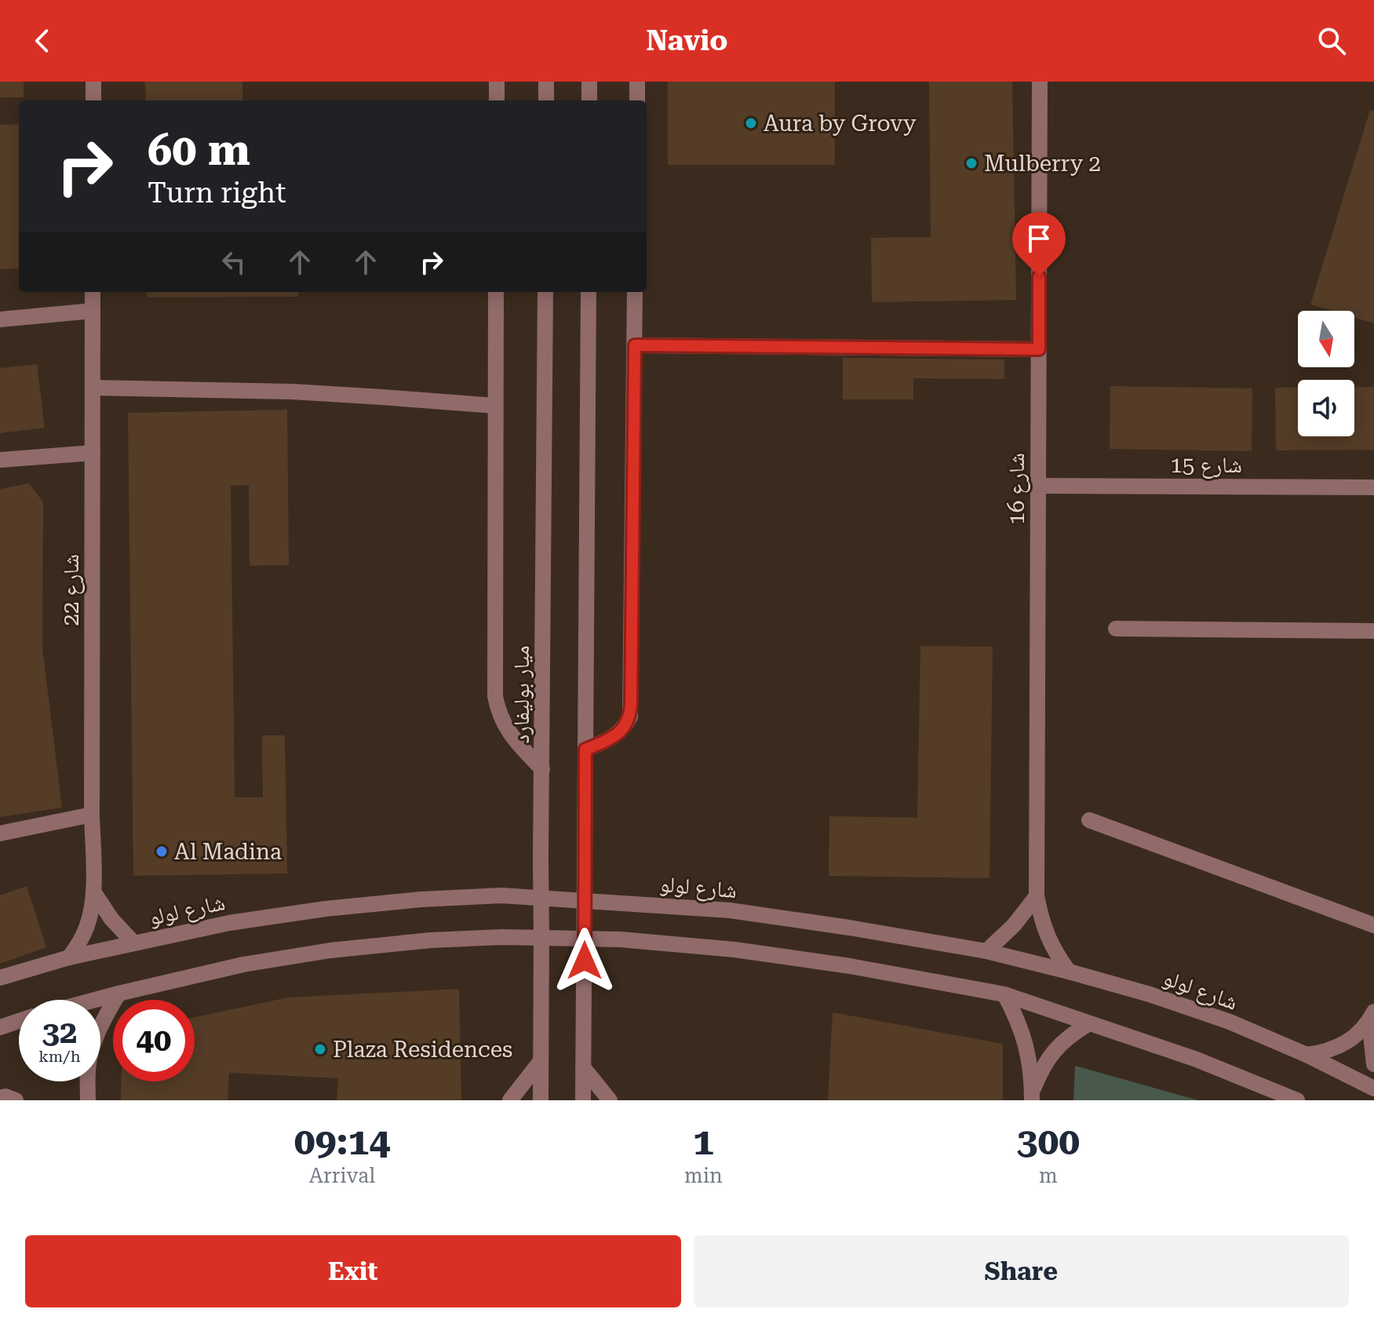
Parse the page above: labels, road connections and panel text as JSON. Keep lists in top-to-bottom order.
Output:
{
  "streets": {
    "street": [
      "شارع 15",
      "شارع 16",
      "شارع 22",
      "ميار بوليفارد",
      "شارع لولو"
    ]
  },
  "crossings": [
    ["شارع 15", "شارع 16"],
    ["شارع 16", "شارع لولو"],
    ["شارع 22", "شارع لولو"],
    ["ميار بوليفارد", "شارع لولو"]
  ],
  "places": [
    "Aura by Grovy",
    "Mulberry 2",
    "Al Madina",
    "Plaza Residences"
  ],
  "north": "bottom",
  "page": {
    "header": "Navio",
    "turn": ["60 m", "Turn right"],
    "speed": "32 km/h",
    "limit": "40",
    "eta": [
      "09:14",
      "Arrival",
      "1",
      "min",
      "300",
      "m"
    ],
    "buttons": ["Exit", "Share"]
  }
}
